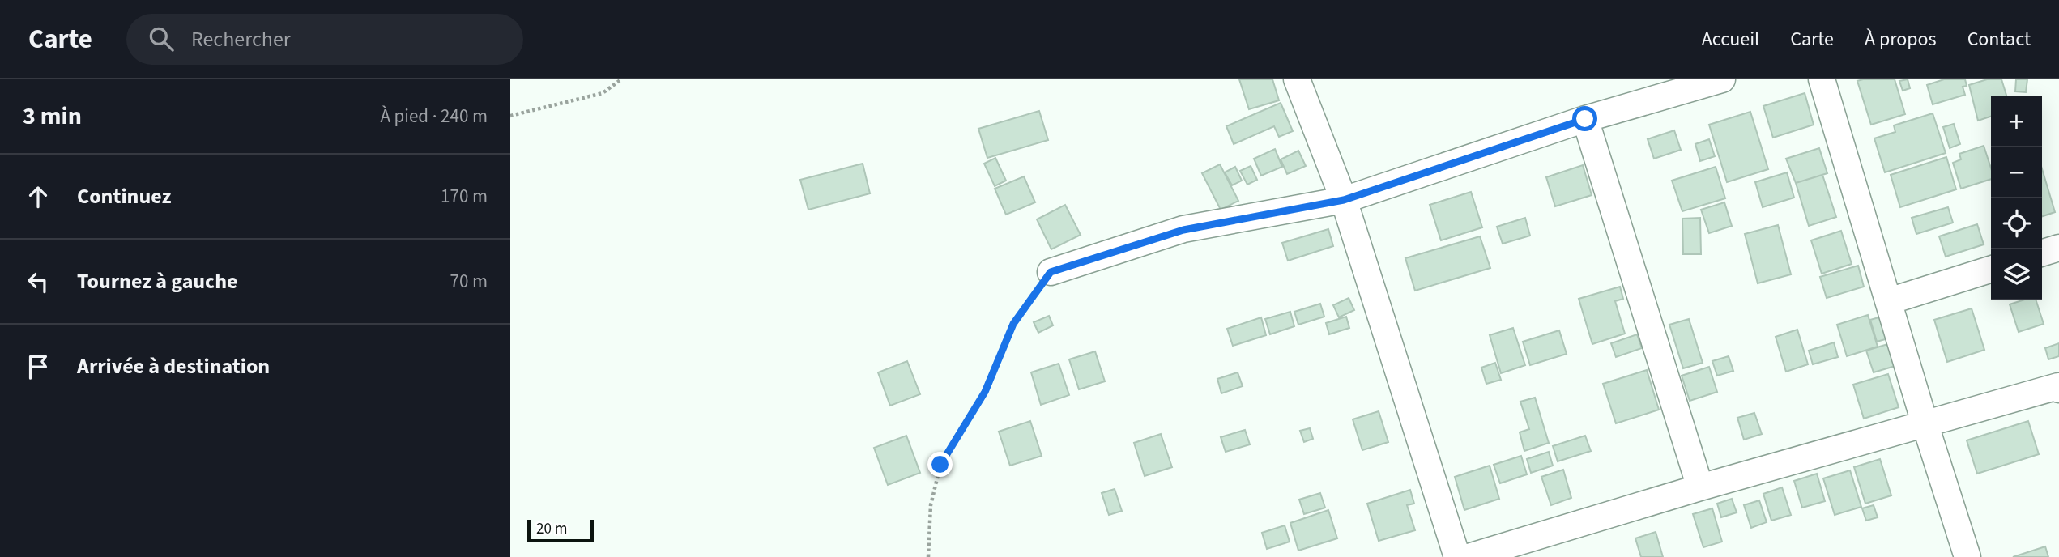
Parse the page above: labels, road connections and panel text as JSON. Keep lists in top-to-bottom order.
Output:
{
  "scale_bar": "20 m",
  "page": {
    "header": "Carte",
    "search": "Rechercher",
    "nav": [
      "Accueil",
      "Carte",
      "À propos",
      "Contact"
    ],
    "heading": ["3 min", "À pied · 240 m"],
    "map_buttons": ["+", "−"],
    "list": [
      ["Continuez", "170 m"],
      ["Tournez à gauche", "70 m"],
      "Arrivée à destination"
    ],
    "scale": "20 m"
  }
}
